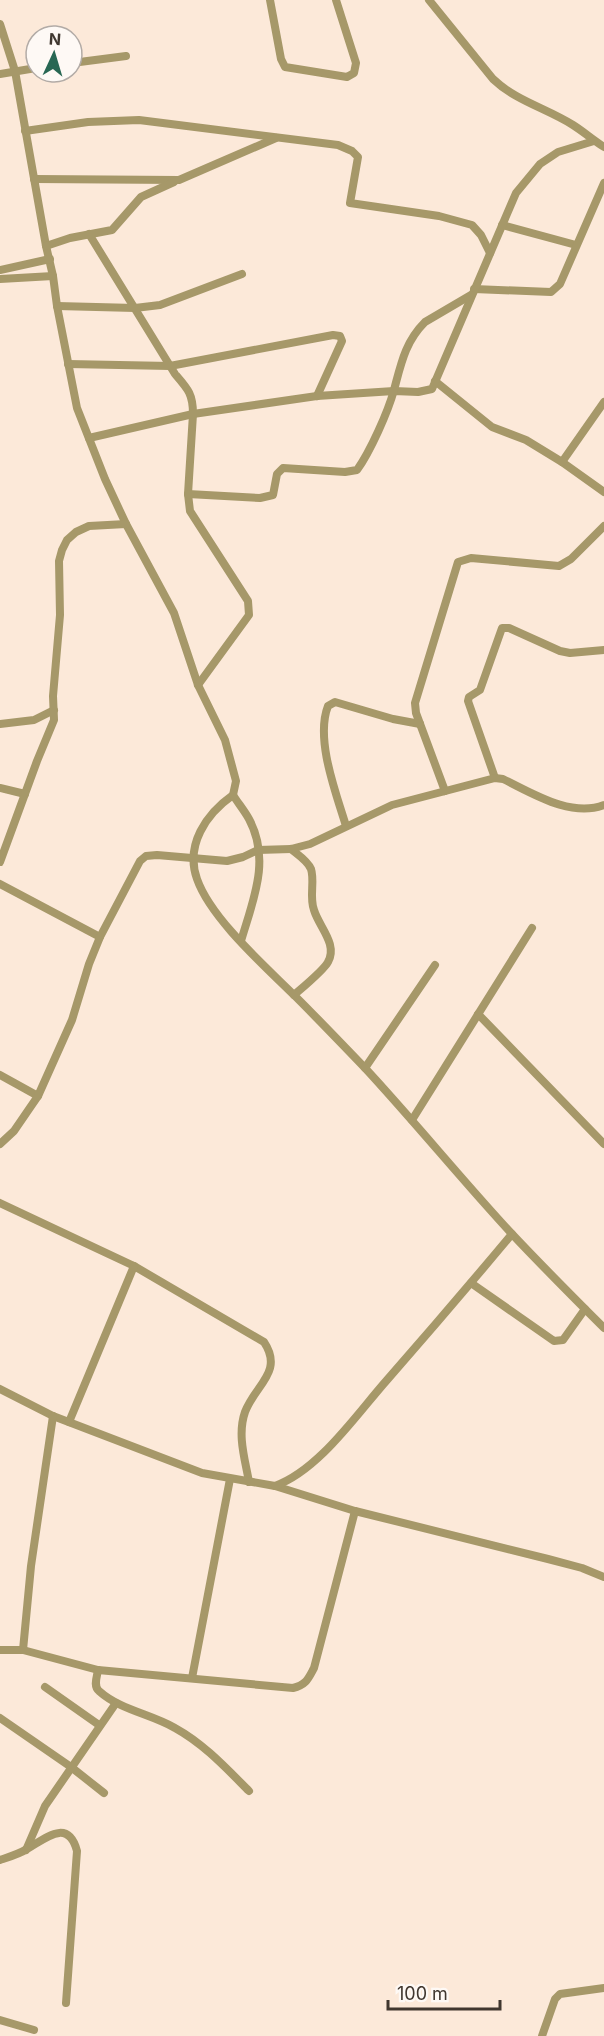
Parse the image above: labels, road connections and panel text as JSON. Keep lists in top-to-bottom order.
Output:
{
  "scale_bar": "100 m",
  "north": "top"
}
